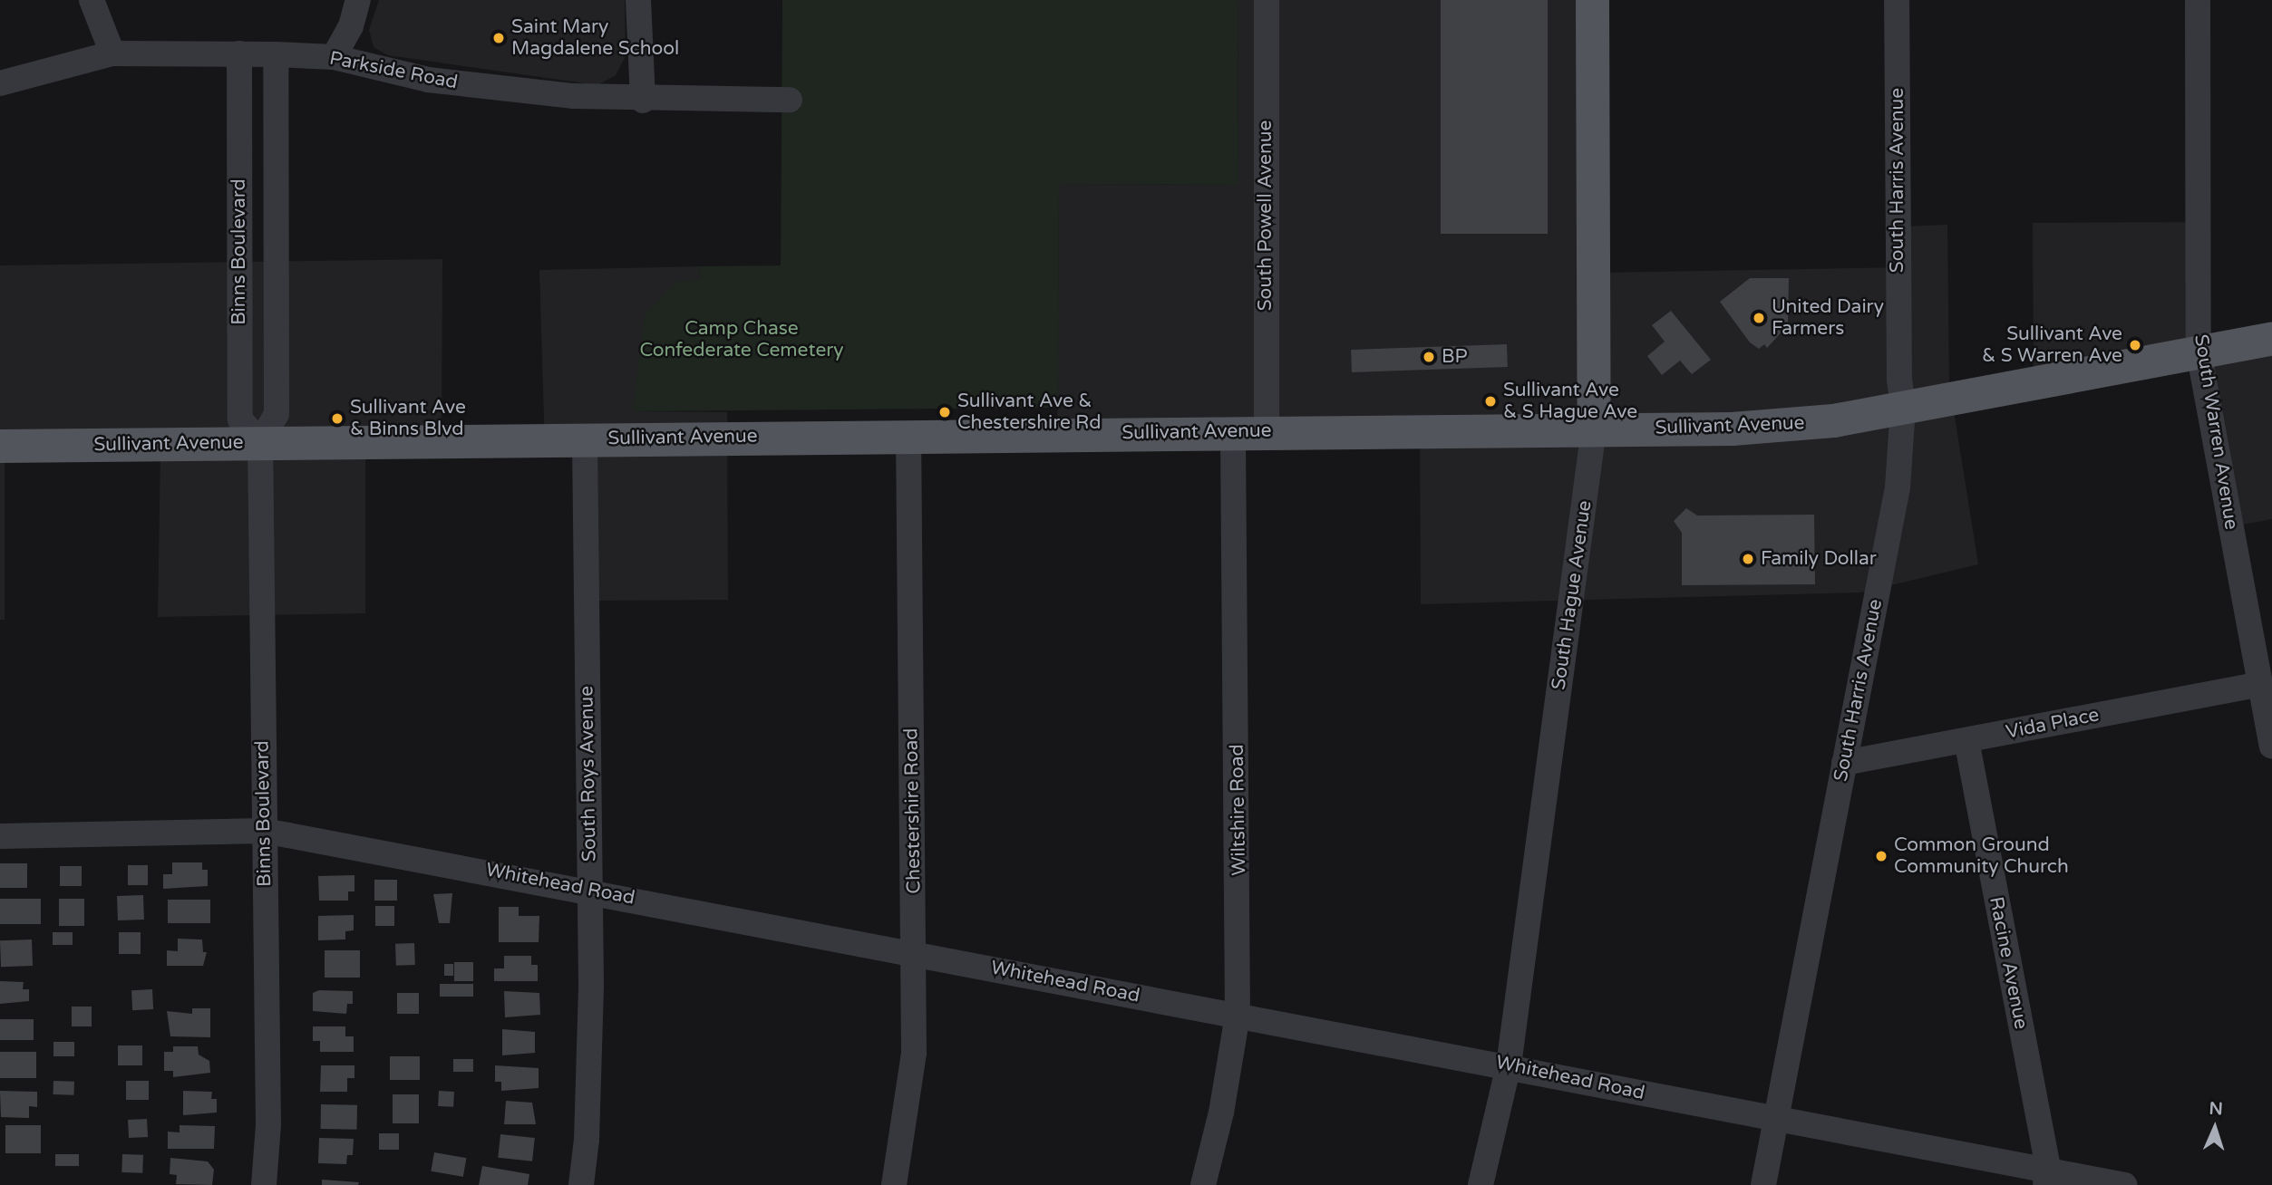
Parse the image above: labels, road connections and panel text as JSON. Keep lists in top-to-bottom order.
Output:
{
  "streets": {
    "main road": ["Sullivant Avenue", "South Hague Avenue"],
    "street": [
      "Parkside Road",
      "South Harris Avenue",
      "South Powell Avenue",
      "Binns Boulevard",
      "South Warren Avenue",
      "Vida Place",
      "South Roys Avenue",
      "Wiltshire Road",
      "Chestershire Road",
      "Whitehead Road",
      "Racine Avenue"
    ]
  },
  "crossings": [
    ["Parkside Road", "Binns Boulevard"],
    ["South Harris Avenue", "Sullivant Avenue"],
    ["South Harris Avenue", "Vida Place"],
    ["South Harris Avenue", "Whitehead Road"],
    ["South Powell Avenue", "Sullivant Avenue"],
    ["Binns Boulevard", "Sullivant Avenue"],
    ["Binns Boulevard", "Whitehead Road"],
    ["Sullivant Avenue", "South Warren Avenue"],
    ["Sullivant Avenue", "South Hague Avenue"],
    ["Sullivant Avenue", "South Roys Avenue"],
    ["Sullivant Avenue", "Wiltshire Road"],
    ["Sullivant Avenue", "Chestershire Road"],
    ["South Warren Avenue", "Vida Place"],
    ["South Hague Avenue", "Whitehead Road"],
    ["Vida Place", "Racine Avenue"],
    ["South Roys Avenue", "Whitehead Road"],
    ["Wiltshire Road", "Whitehead Road"],
    ["Chestershire Road", "Whitehead Road"],
    ["Whitehead Road", "Racine Avenue"]
  ],
  "parks": ["Camp Chase Confederate Cemetery"],
  "places": [
    "Saint Mary Magdalene School",
    "United Dairy Farmers",
    "Sullivant Ave & S Warren Ave",
    "BP",
    "Sullivant Ave & S Hague Ave",
    "Sullivant Ave & Chestershire Rd",
    "Sullivant Ave & Binns Blvd",
    "Family Dollar",
    "Common Ground Community Church"
  ],
  "north": "top"
}
